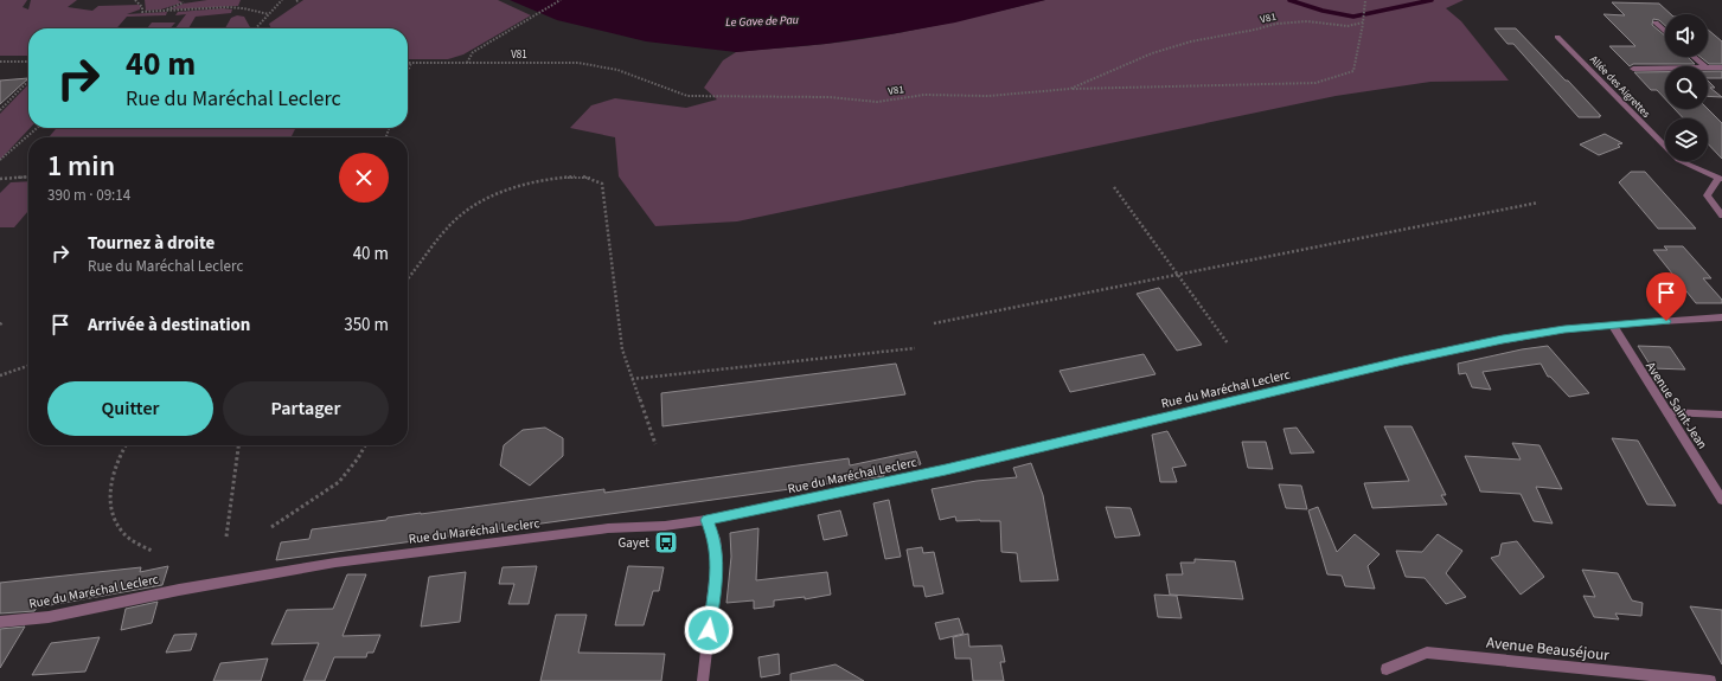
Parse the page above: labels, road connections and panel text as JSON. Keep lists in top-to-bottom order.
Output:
{
  "streets": {
    "street": [
      "Allée des Aigrettes",
      "Rue du Maréchal Leclerc",
      "Avenue Saint-Jean",
      "Avenue Beauséjour"
    ],
    "path": ["V81"]
  },
  "crossings": [
    ["Rue du Maréchal Leclerc", "Avenue Saint-Jean"]
  ],
  "water": ["Le Gave de Pau"],
  "places": {
    "bus stop": ["Gayet"]
  },
  "page": {
    "turn": ["40 m", "Rue du Maréchal Leclerc"],
    "heading": ["1 min", "390 m · 09:14"],
    "list": [
      {
        "name": "Tournez à droite",
        "note": "Rue du Maréchal Leclerc",
        "value": "40 m"
      },
      {
        "name": "Arrivée à destination",
        "value": "350 m"
      }
    ],
    "buttons": ["Quitter", "Partager"]
  }
}
